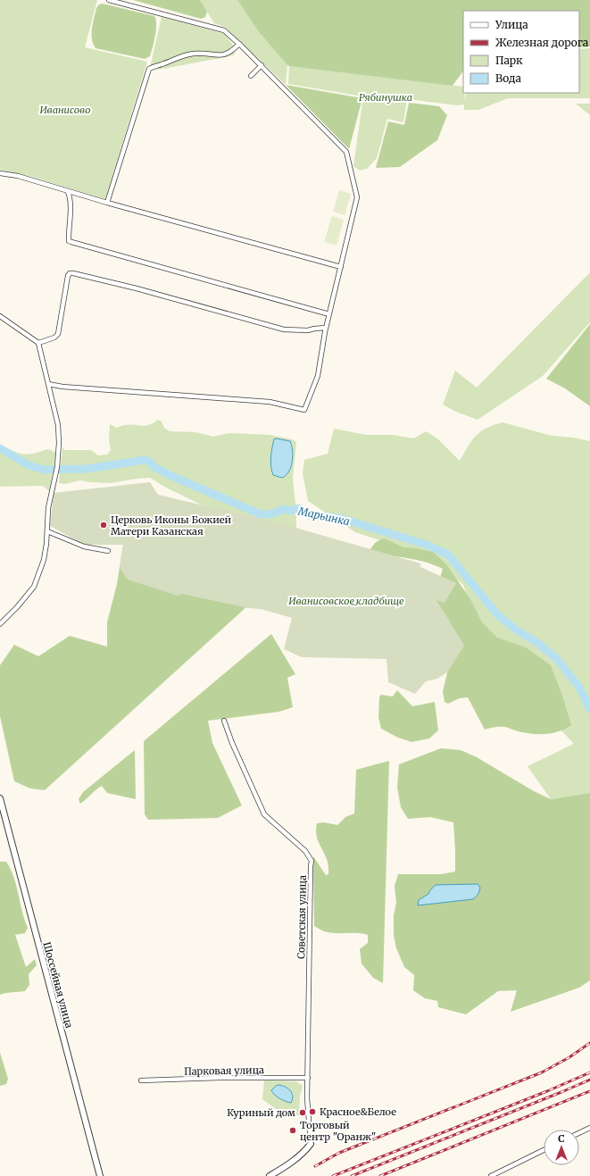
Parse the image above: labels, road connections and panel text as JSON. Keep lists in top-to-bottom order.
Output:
{
  "streets": {
    "street": ["Советская улица", "Шоссейная улица", "Парковая улица"]
  },
  "crossings": [
    ["Советская улица", "Парковая улица"]
  ],
  "water": ["Марьинка"],
  "parks": ["Рябинушка", "Иванисово", "Иванисовское_кладбище"],
  "places": [
    "Церковь Иконы Божией Матери Казанская",
    "Красное&Белое",
    "Куриный дом",
    "Торговый центр \"Оранж\""
  ],
  "legend": [
    "Улица",
    "Железная дорога",
    "Парк",
    "Вода"
  ],
  "north": "top"
}
